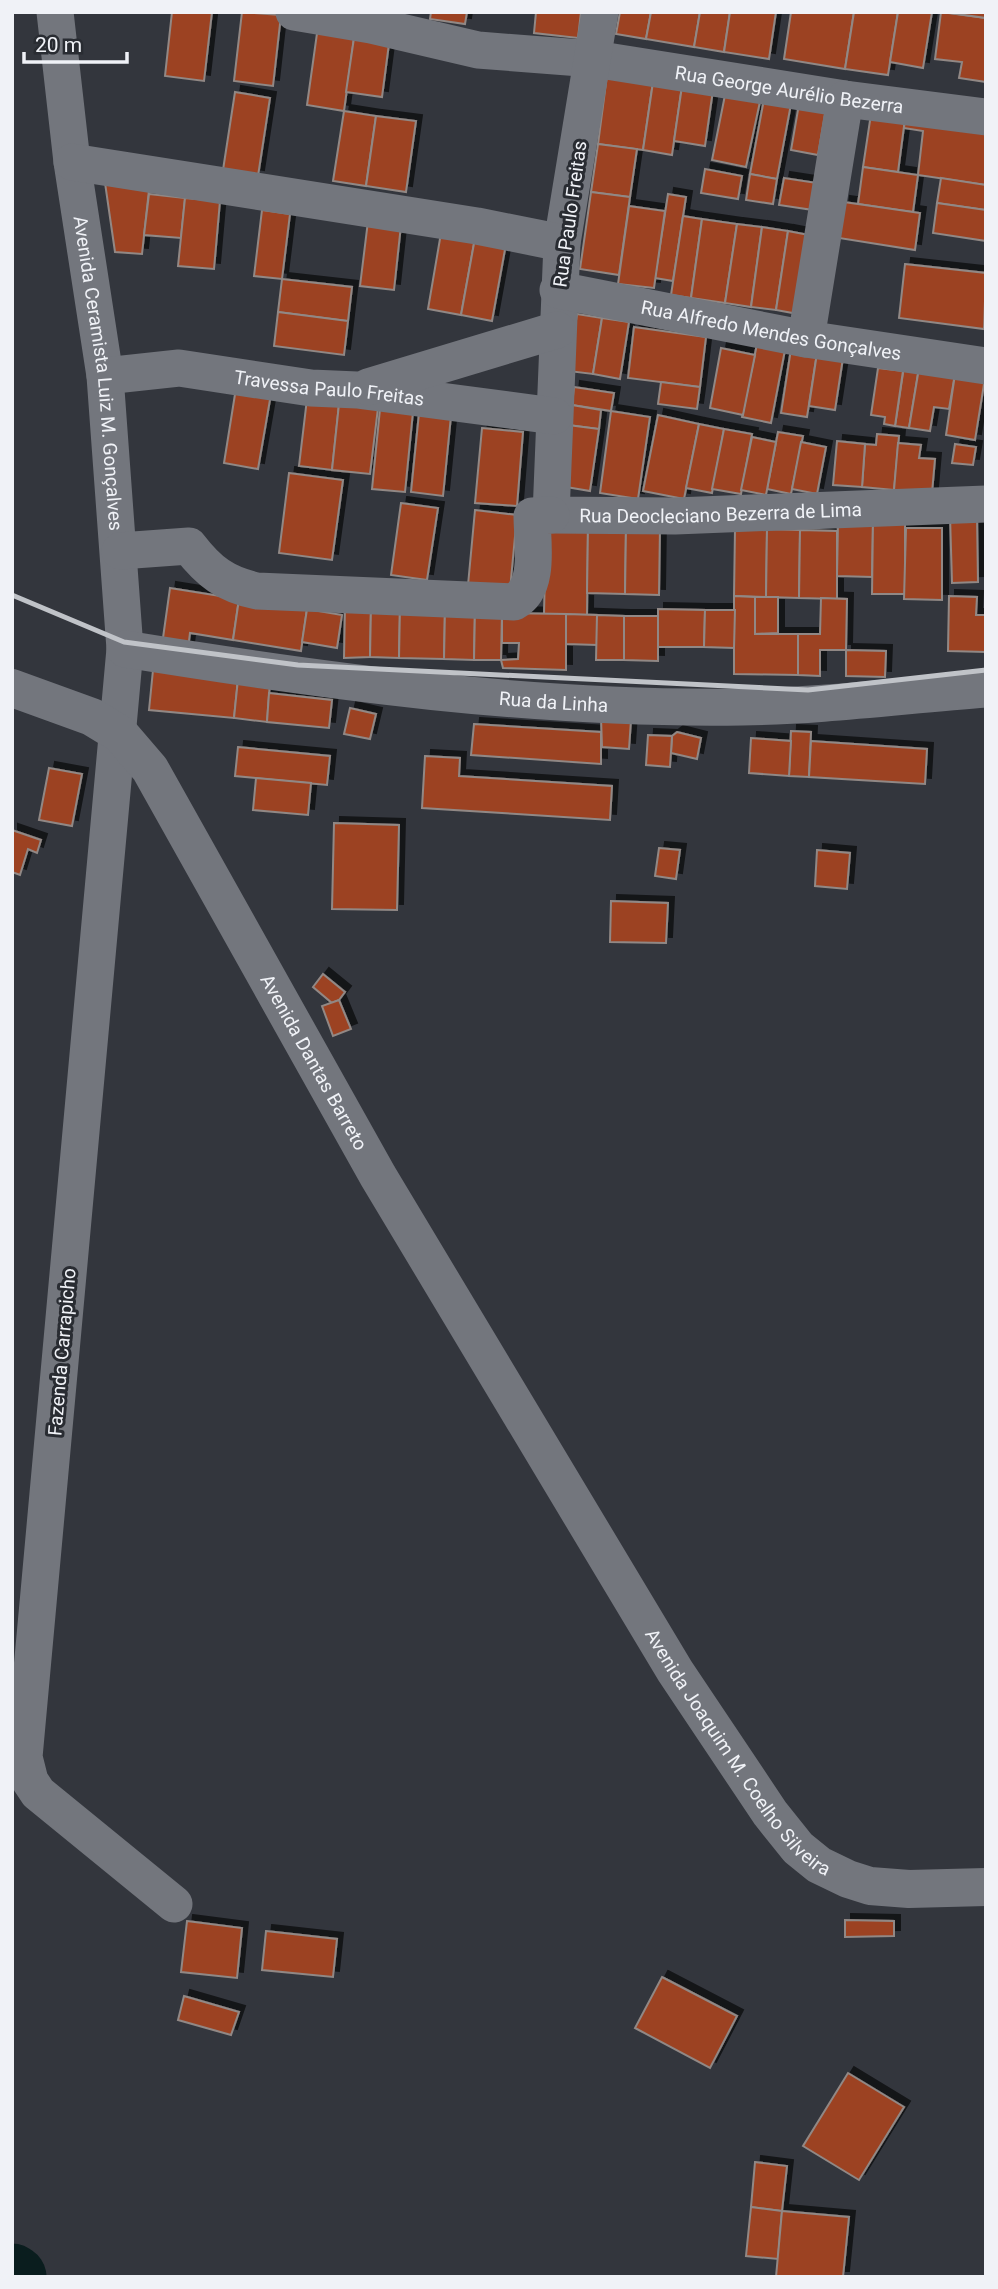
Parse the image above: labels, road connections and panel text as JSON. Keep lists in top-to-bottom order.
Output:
{
  "streets": {
    "main road": ["Avenida Dantas Barreto", "Avenida Joaquim M. Coelho Silveira"],
    "street": [
      "Rua George Aurélio Bezerra",
      "Rua Paulo Freitas",
      "Rua Alfredo Mendes Gonçalves",
      "Avenida Ceramista Luiz M. Gonçalves",
      "Travessa Paulo Freitas",
      "Rua Deocleciano Bezerra de Lima",
      "Rua da Linha",
      "Fazenda Carrapicho"
    ]
  },
  "crossings": [
    ["Rua George Aurélio Bezerra", "Rua Paulo Freitas"],
    ["Rua Paulo Freitas", "Rua Alfredo Mendes Gonçalves"],
    ["Rua Paulo Freitas", "Travessa Paulo Freitas"],
    ["Rua Paulo Freitas", "Rua Deocleciano Bezerra de Lima"],
    ["Avenida Ceramista Luiz M. Gonçalves", "Travessa Paulo Freitas"],
    ["Avenida Ceramista Luiz M. Gonçalves", "Rua da Linha"],
    ["Avenida Ceramista Luiz M. Gonçalves", "Avenida Dantas Barreto"],
    ["Avenida Ceramista Luiz M. Gonçalves", "Fazenda Carrapicho"],
    ["Travessa Paulo Freitas", "Rua Deocleciano Bezerra de Lima"],
    ["Avenida Dantas Barreto", "Fazenda Carrapicho"],
    ["Avenida Dantas Barreto", "Avenida Joaquim M. Coelho Silveira"]
  ],
  "scale_bar": "20 m"
}
